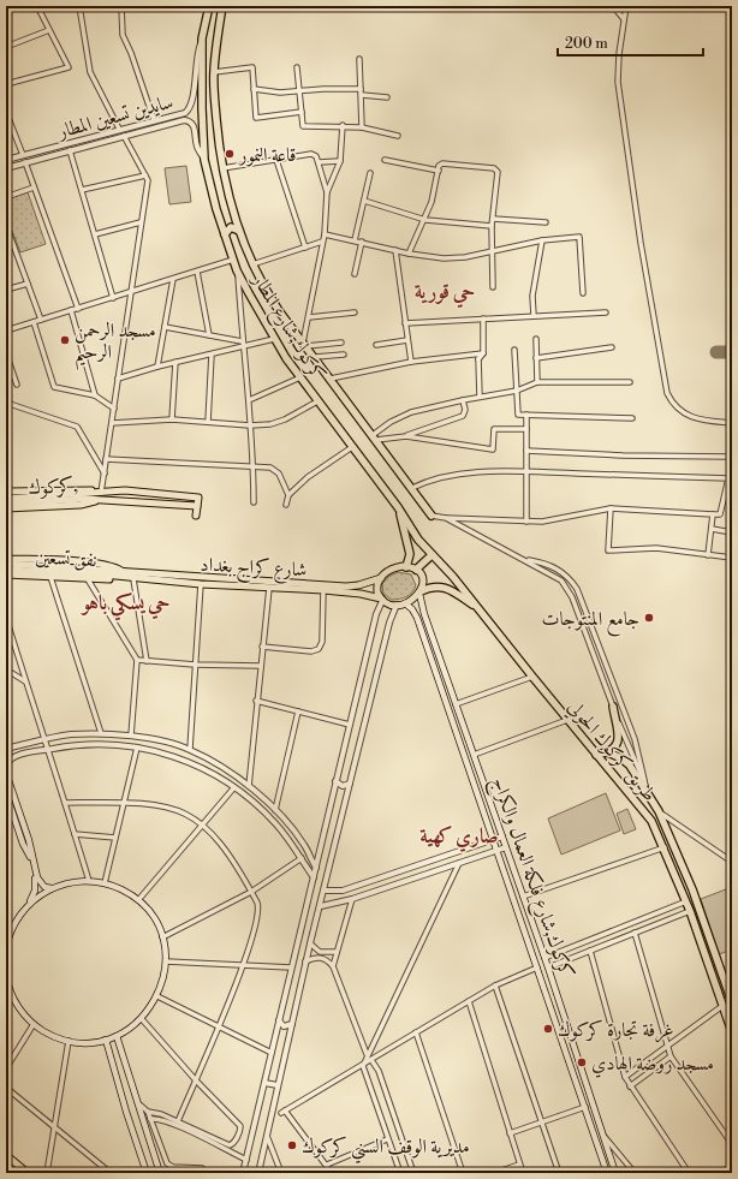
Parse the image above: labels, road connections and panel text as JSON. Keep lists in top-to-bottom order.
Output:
{
  "streets": {
    "highway": ["كركوك,شارع المطار", "طريق كركوك الحولي"],
    "main road": [
      "كركوك,",
      "نفق تسعين",
      "شارع كراج بغداد",
      "كركوك,شارع فلكة العمال والكراج"
    ],
    "street": ["سايدين تسعين المطار"]
  },
  "crossings": [
    ["سايدين تسعين المطار", "كركوك,شارع المطار"],
    ["كركوك,شارع المطار", "طريق كركوك الحولي"],
    ["نفق تسعين", "شارع كراج بغداد"],
    ["شارع كراج بغداد", "كركوك,شارع فلكة العمال والكراج"]
  ],
  "districts": ["حي قورية", "حي يسكي باهو", "صاري كهية"],
  "places": [
    "قاعة النمور",
    "مسجد الرحمن الرحيم",
    "جامع المنتوجات",
    "غرفة تجارة كركوك",
    "مسجد روضة الهادي",
    "مديرية الوقف السني كركوك"
  ],
  "scale_bar": "200 m"
}
